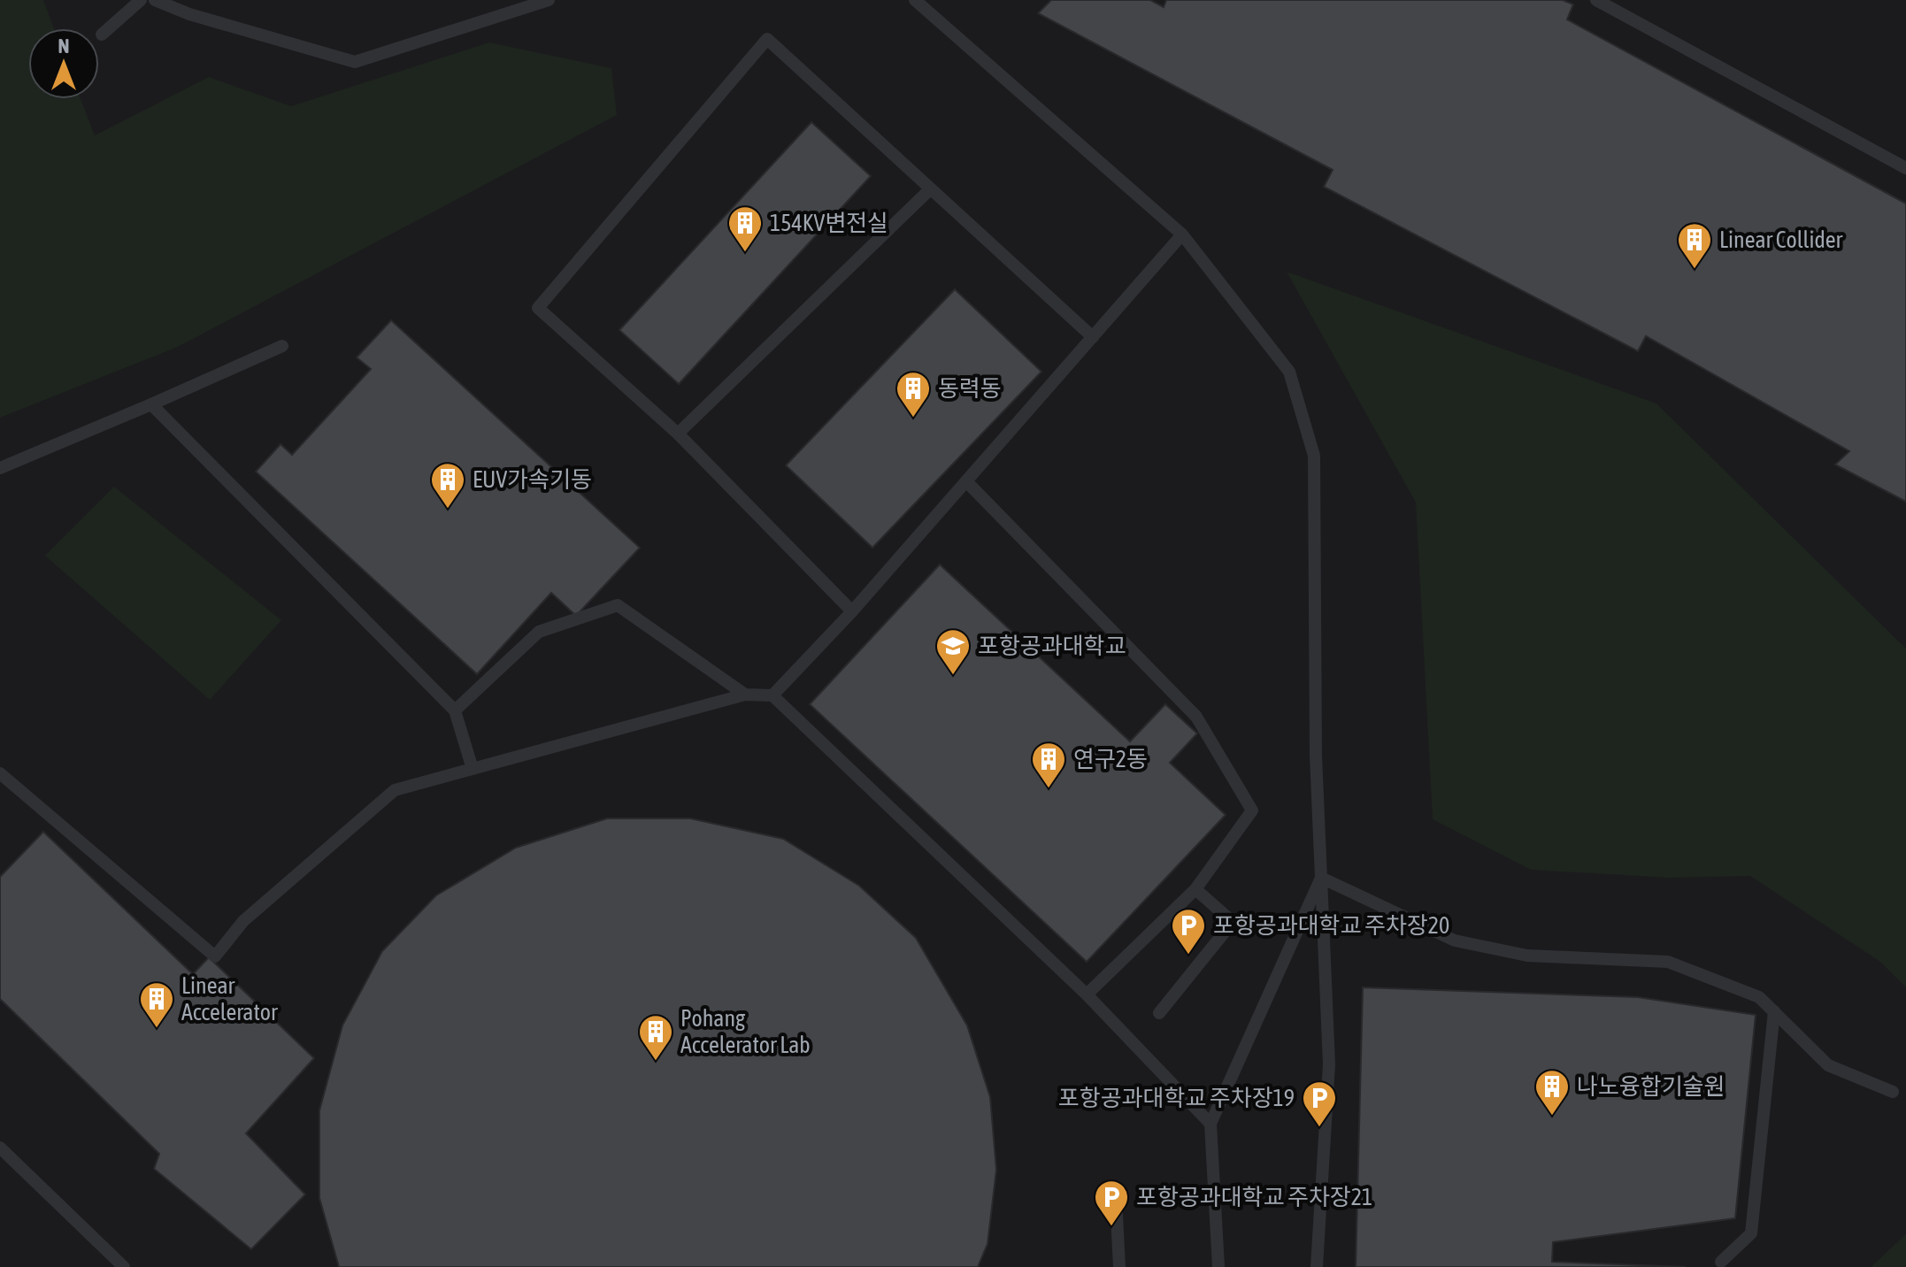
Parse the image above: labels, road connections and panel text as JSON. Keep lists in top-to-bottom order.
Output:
{
  "places": {
    "building": [
      "154KV변전실",
      "Linear Collider",
      "동력동",
      "EUV가속기동",
      "연구2동",
      "Linear Accelerator",
      "Pohang Accelerator Lab",
      "나노융합기술원"
    ],
    "school or university": ["포항공과대학교"],
    "parking": ["포항공과대학교 주차장20", "포항공과대학교 주차장19", "포항공과대학교 주차장21"]
  },
  "north": "top"
}
